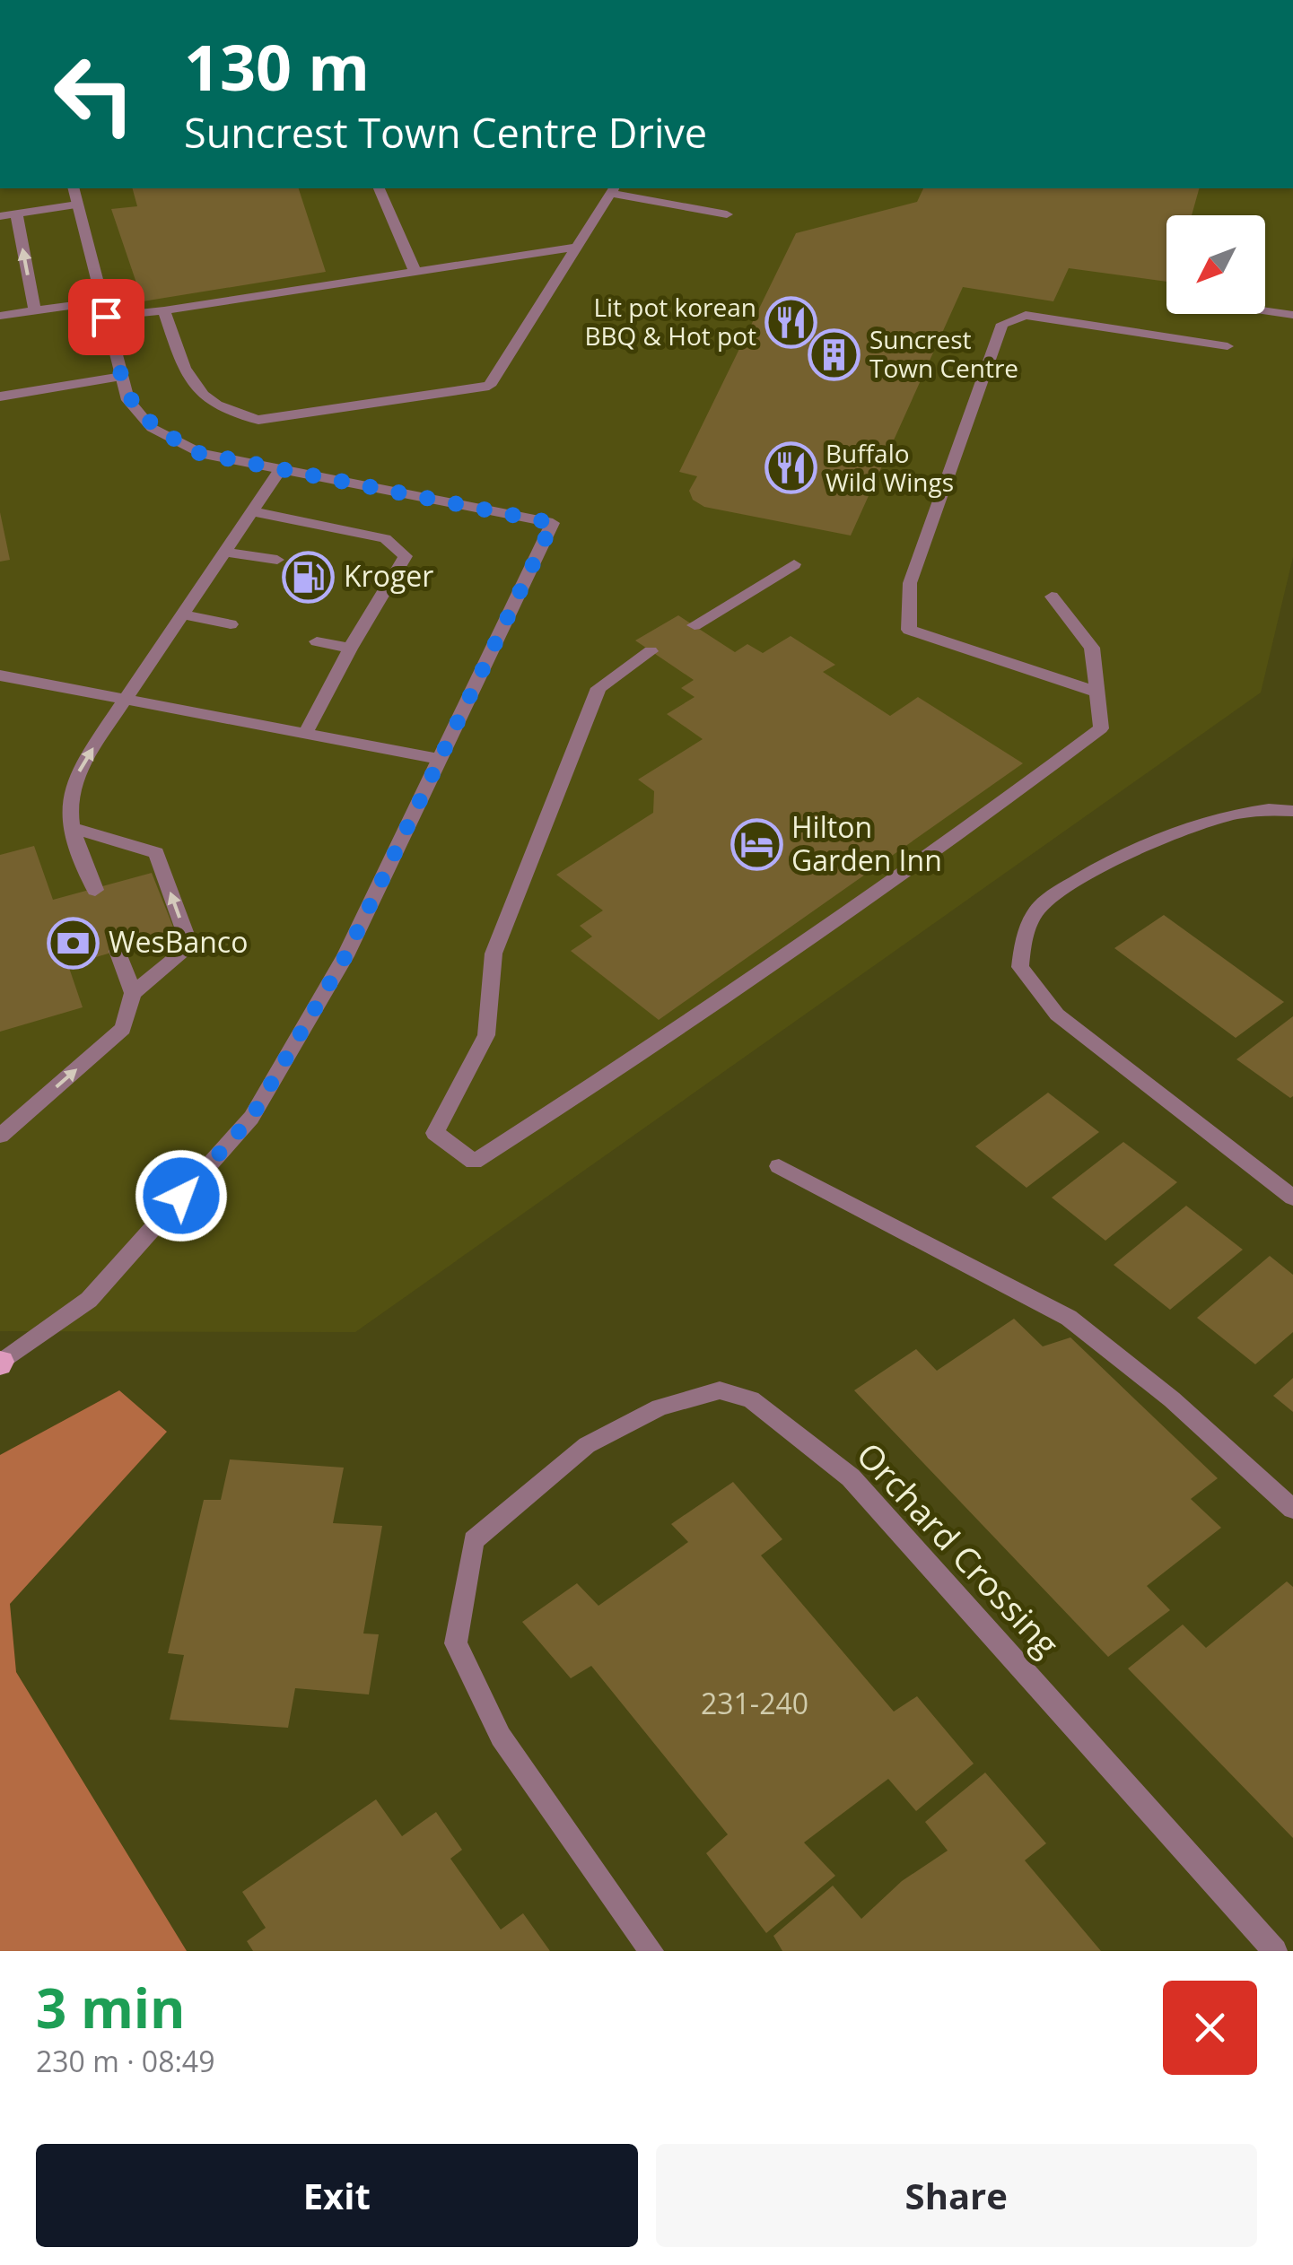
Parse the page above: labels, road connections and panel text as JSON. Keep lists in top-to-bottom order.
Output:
{
  "streets": {
    "street": ["Orchard Crossing"]
  },
  "places": {
    "restaurant": ["Lit pot korean BBQ & Hot pot", "Buffalo Wild Wings"],
    "building": ["Suncrest Town Centre"],
    "fuel station": ["Kroger"],
    "hotel": ["Hilton Garden Inn"],
    "bank": ["WesBanco"]
  },
  "house_numbers": ["231-240"],
  "north": "bottom left",
  "page": {
    "turn": ["130 m", "Suncrest Town Centre Drive"],
    "heading": ["3 min", "230 m · 08:49"],
    "buttons": ["Exit", "Share"]
  }
}
